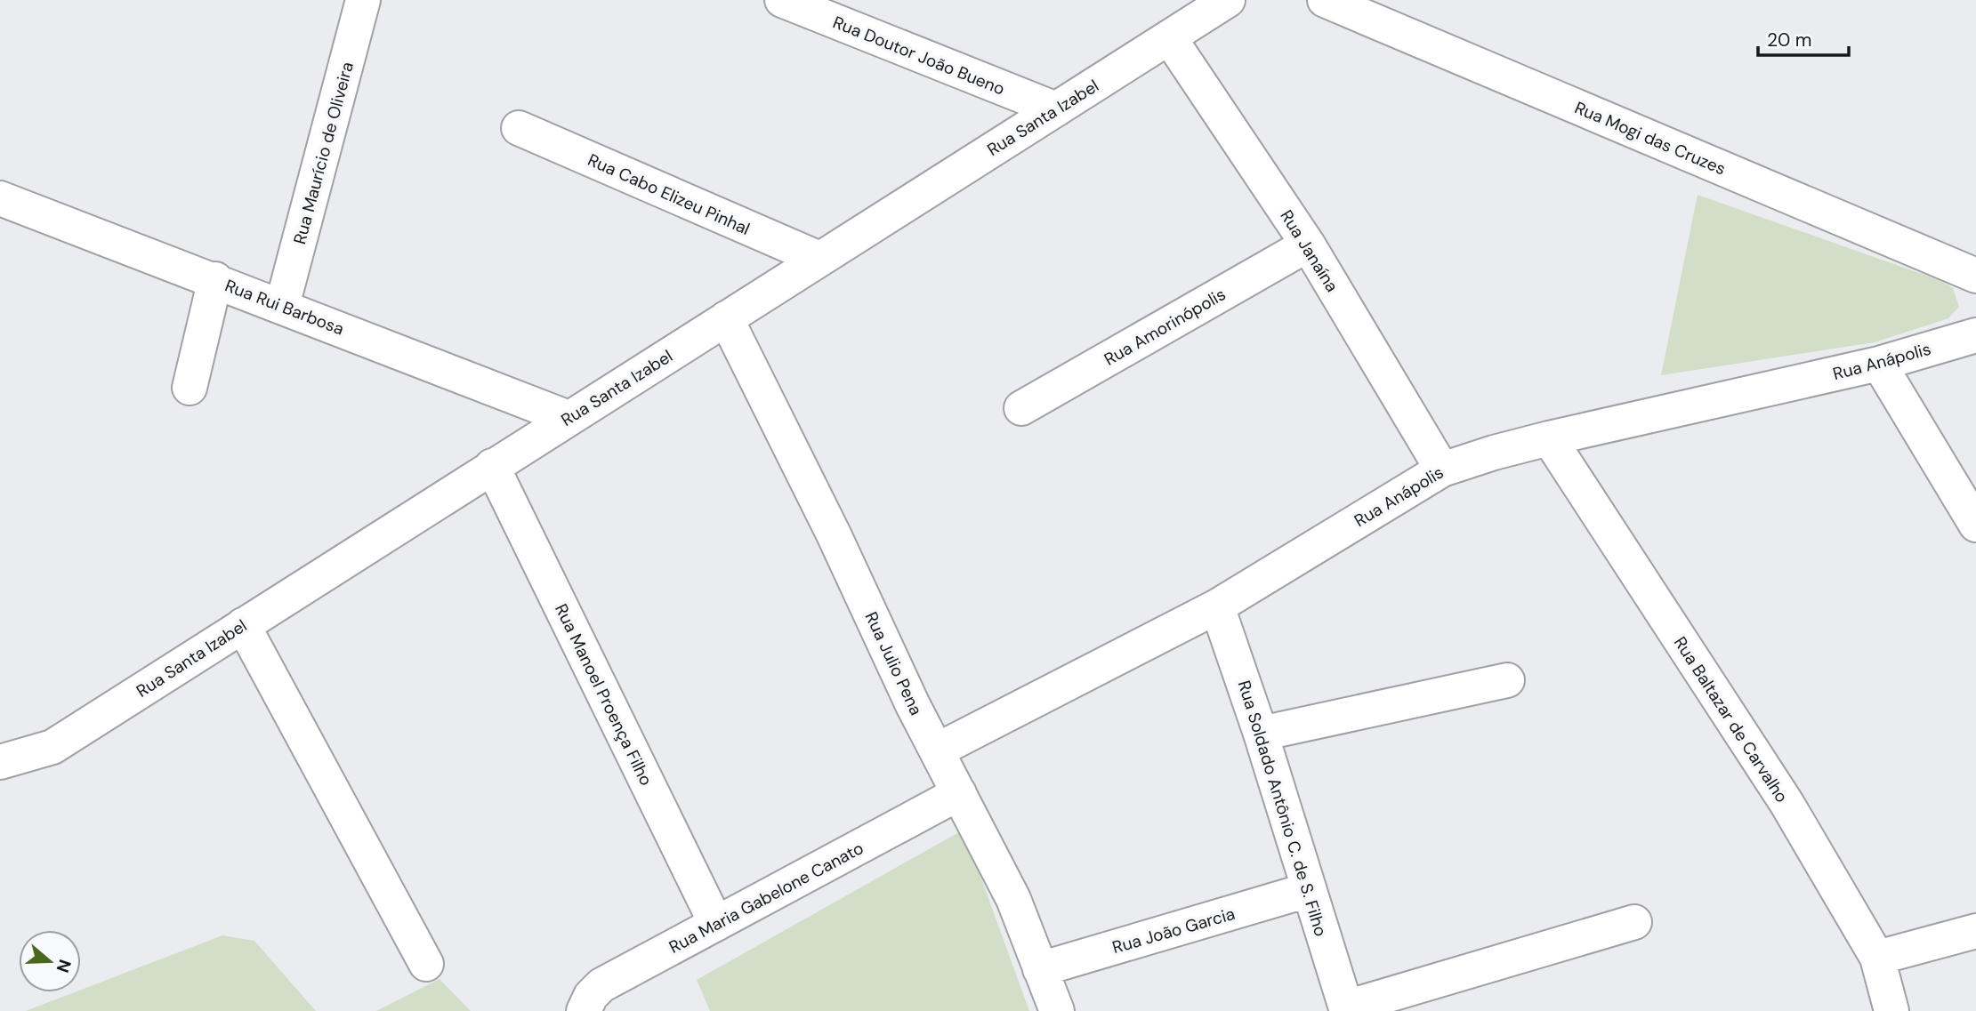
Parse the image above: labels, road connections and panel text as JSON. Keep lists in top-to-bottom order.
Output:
{
  "streets": {
    "street": [
      "Rua Doutor João Bueno",
      "Rua Santa Izabel",
      "Rua Mogi das Cruzes",
      "Rua Maurício de Oliveira",
      "Rua Cabo Elizeu Pinhal",
      "Rua Janaína",
      "Rua Rui Barbosa",
      "Rua Amorinópolis",
      "Rua Anápolis",
      "Rua Julio Pena",
      "Rua Manoel Proença Filho",
      "Rua Baltazar de Carvalho",
      "Rua Soldado Antônio C. de S. Filho",
      "Rua Maria Gabelone Canato",
      "Rua João Garcia"
    ]
  },
  "crossings": [
    ["Rua Doutor João Bueno", "Rua Santa Izabel"],
    ["Rua Santa Izabel", "Rua Cabo Elizeu Pinhal"],
    ["Rua Santa Izabel", "Rua Janaína"],
    ["Rua Santa Izabel", "Rua Rui Barbosa"],
    ["Rua Santa Izabel", "Rua Julio Pena"],
    ["Rua Santa Izabel", "Rua Manoel Proença Filho"],
    ["Rua Maurício de Oliveira", "Rua Rui Barbosa"],
    ["Rua Janaína", "Rua Amorinópolis"],
    ["Rua Janaína", "Rua Anápolis"],
    ["Rua Anápolis", "Rua Julio Pena"],
    ["Rua Anápolis", "Rua Baltazar de Carvalho"],
    ["Rua Anápolis", "Rua Soldado Antônio C. de S. Filho"],
    ["Rua Julio Pena", "Rua Maria Gabelone Canato"],
    ["Rua Julio Pena", "Rua João Garcia"],
    ["Rua Manoel Proença Filho", "Rua Maria Gabelone Canato"],
    ["Rua Soldado Antônio C. de S. Filho", "Rua João Garcia"]
  ],
  "scale_bar": "20 m",
  "north": "right"
}
